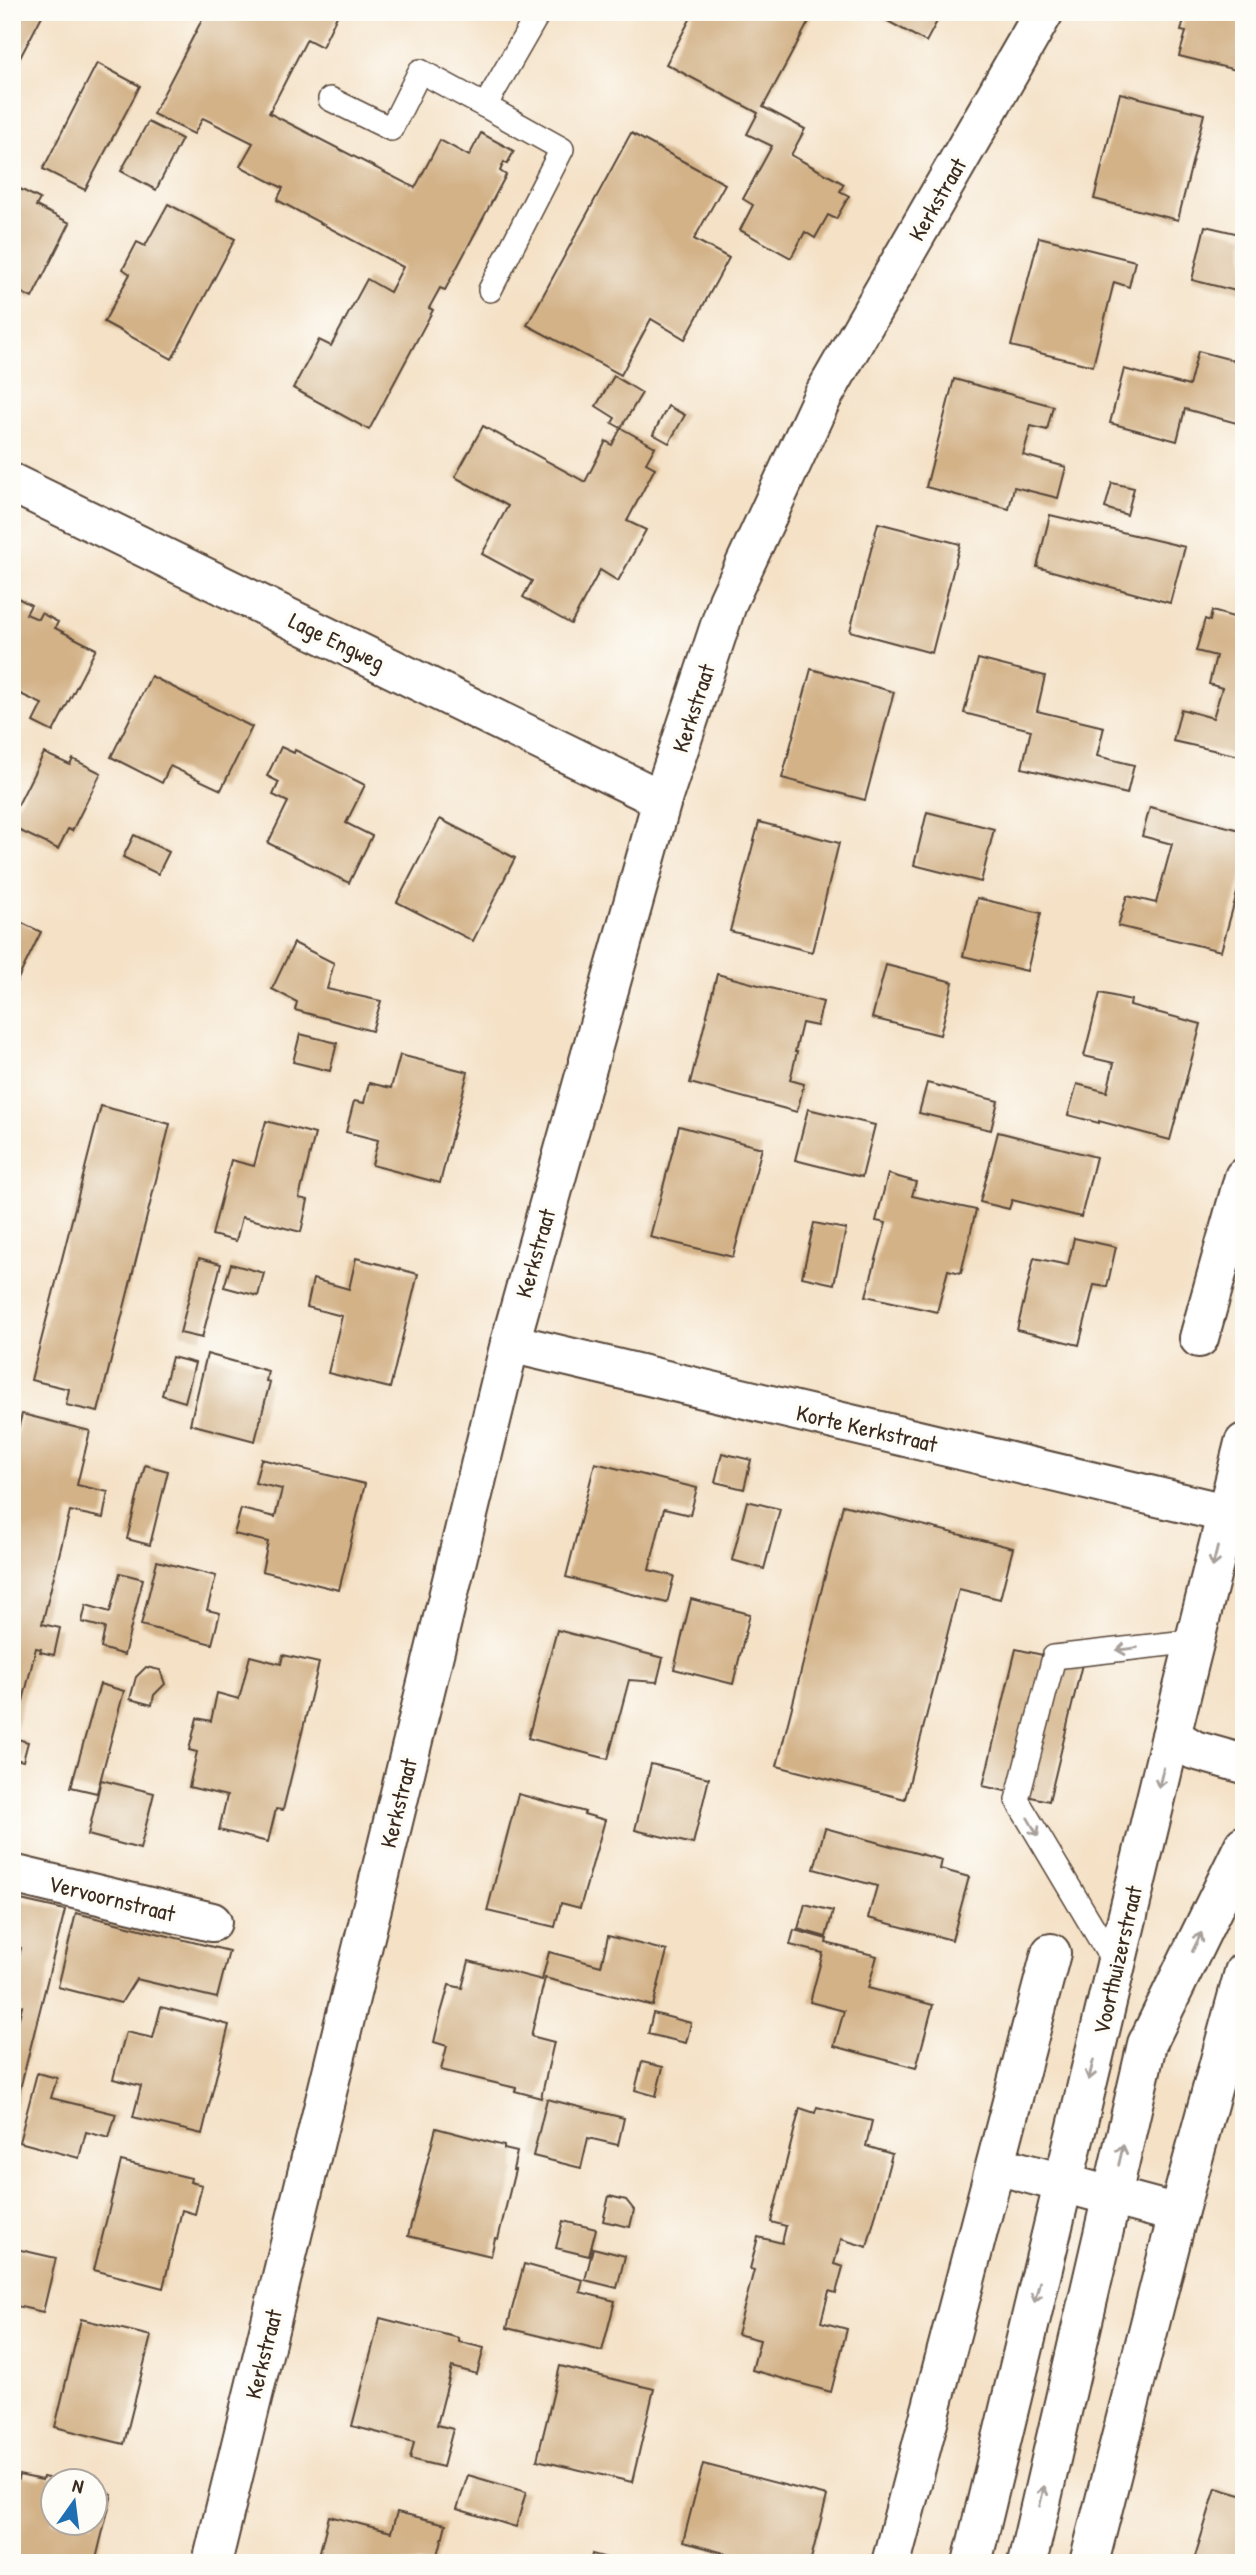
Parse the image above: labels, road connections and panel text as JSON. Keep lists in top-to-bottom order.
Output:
{
  "streets": {
    "street": [
      "Kerkstraat",
      "Lage Engweg",
      "Korte Kerkstraat",
      "Vervoornstraat",
      "Voorthuizerstraat"
    ]
  },
  "crossings": [
    ["Kerkstraat", "Lage Engweg"],
    ["Kerkstraat", "Korte Kerkstraat"],
    ["Korte Kerkstraat", "Voorthuizerstraat"]
  ],
  "north": "top"
}
